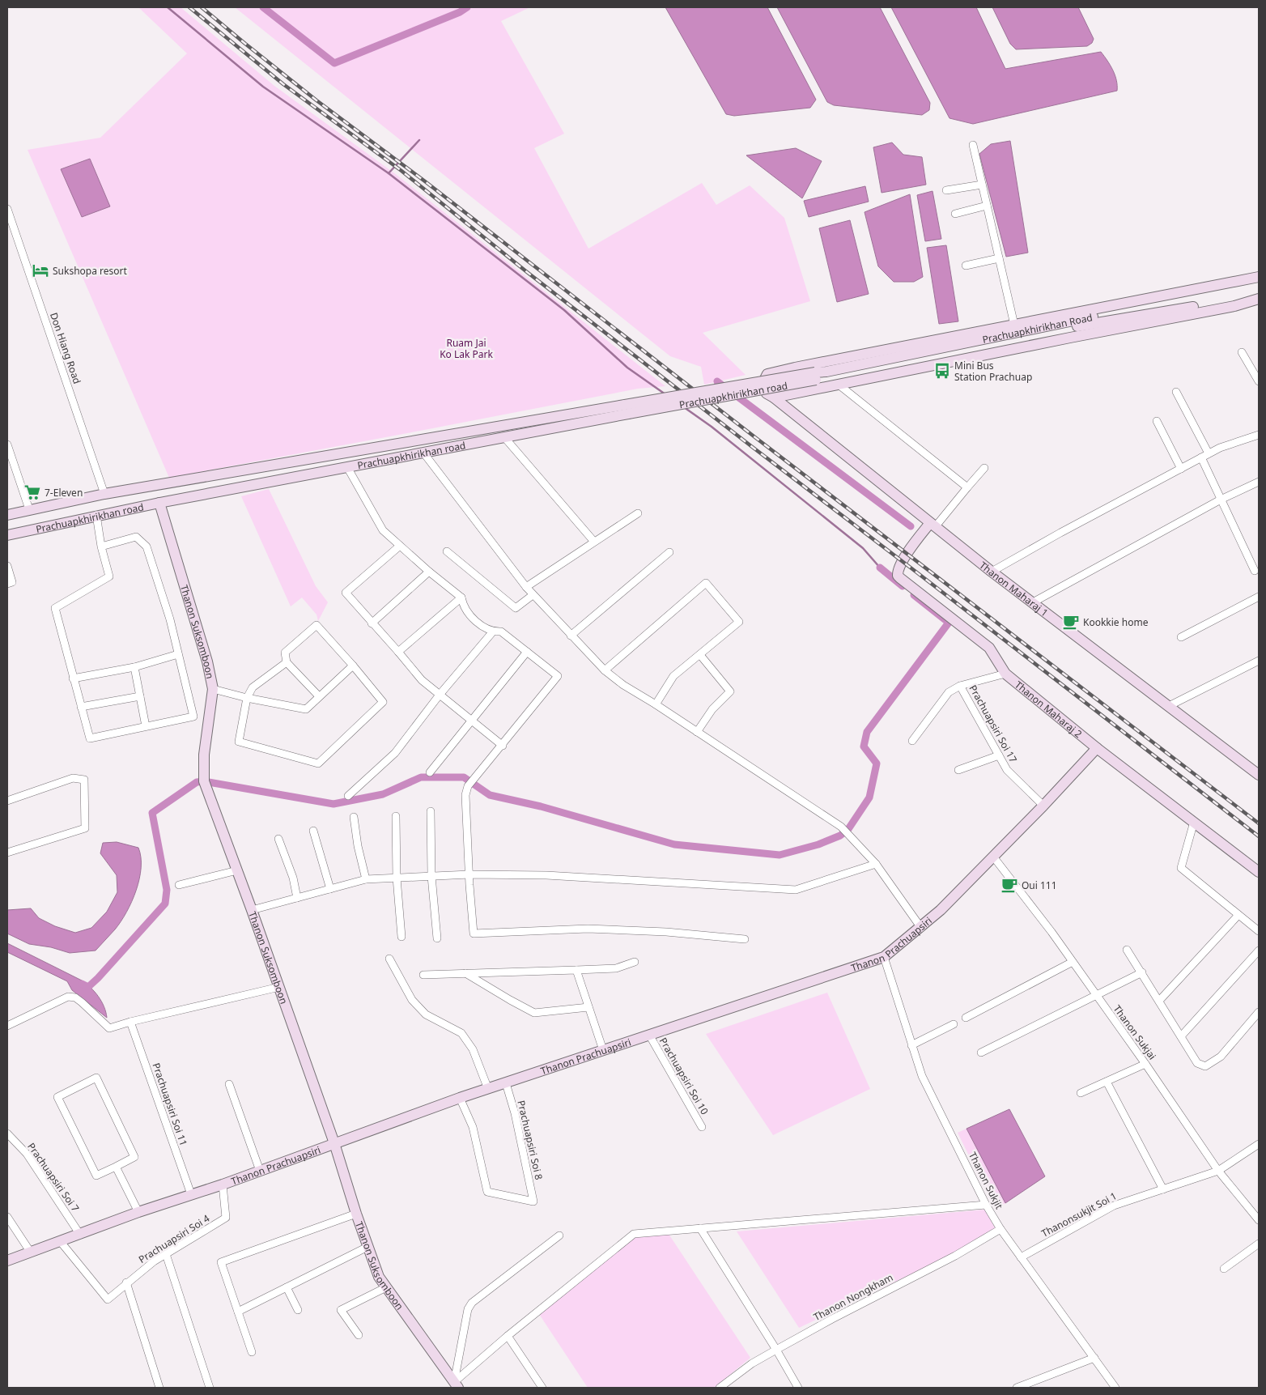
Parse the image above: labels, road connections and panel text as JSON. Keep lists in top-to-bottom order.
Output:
{
  "streets": {
    "main road": [
      "Prachuapkhirikhan Road",
      "Prachuapkhirikhan road",
      "Thanon Maharaj 1",
      "Thanon Suksomboon",
      "Thanon Maharaj 2",
      "Thanon Prachuapsiri"
    ],
    "street": [
      "Don Hiang Road",
      "Prachuapsiri Soi 17",
      "Thanon Sukjai",
      "Prachuapsiri Soi 10",
      "Prachuapsiri Soi 11",
      "Prachuapsiri Soi 8",
      "Prachuapsiri Soi 7",
      "Thanon Sukjit",
      "Thanonsukjit Soi 1",
      "Prachuapsiri Soi 4",
      "Thanon Nongkham"
    ]
  },
  "crossings": [
    ["Prachuapkhirikhan Road", "Prachuapkhirikhan road"],
    ["Don Hiang Road", "Prachuapkhirikhan road"],
    ["Prachuapkhirikhan road", "Thanon Suksomboon"],
    ["Thanon Maharaj 1", "Thanon Maharaj 2"],
    ["Thanon Suksomboon", "Thanon Prachuapsiri"],
    ["Thanon Maharaj 2", "Thanon Prachuapsiri"],
    ["Prachuapsiri Soi 17", "Thanon Prachuapsiri"],
    ["Thanon Prachuapsiri", "Thanon Sukjai"],
    ["Thanon Prachuapsiri", "Prachuapsiri Soi 10"],
    ["Thanon Prachuapsiri", "Prachuapsiri Soi 11"],
    ["Thanon Prachuapsiri", "Prachuapsiri Soi 8"],
    ["Thanon Prachuapsiri", "Prachuapsiri Soi 7"],
    ["Thanon Prachuapsiri", "Thanon Sukjit"],
    ["Thanon Prachuapsiri", "Prachuapsiri Soi 4"],
    ["Thanon Sukjai", "Thanonsukjit Soi 1"],
    ["Thanon Sukjit", "Thanonsukjit Soi 1"],
    ["Thanon Sukjit", "Thanon Nongkham"]
  ],
  "parks": ["Ruam Jai Ko Lak Park"],
  "places": {
    "hotel": ["Sukshopa resort"],
    "bus stop": ["Mini Bus Station Prachuap"],
    "supermarket": ["7-Eleven"],
    "cafe": ["Kookkie home", "Oui 111"]
  }
}
